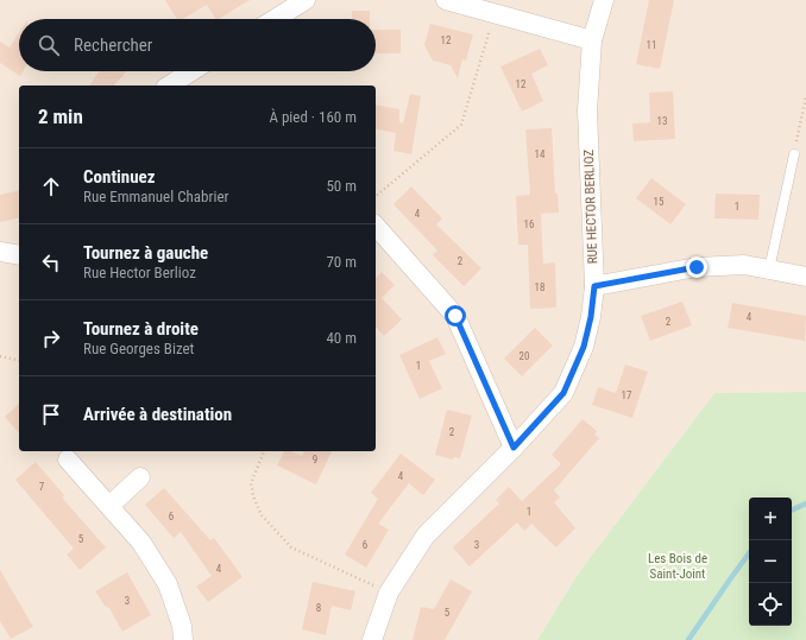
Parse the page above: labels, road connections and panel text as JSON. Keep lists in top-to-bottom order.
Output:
{
  "streets": {
    "street": ["RUE HECTOR BERLIOZ"]
  },
  "parks": ["Les Bois de Saint-Joint"],
  "house_numbers": [
    "12",
    "11",
    "12",
    "13",
    "14",
    "15",
    "1",
    "4",
    "16",
    "2",
    "18",
    "4",
    "2",
    "20",
    "1",
    "17",
    "2",
    "9",
    "4",
    "7",
    "1",
    "6",
    "5",
    "6",
    "3",
    "4",
    "3",
    "8",
    "5"
  ],
  "page": {
    "search": "Rechercher",
    "heading": ["2 min", "À pied · 160 m"],
    "list": [
      ["Continuez", "Rue Emmanuel Chabrier", "50 m"],
      ["Tournez à gauche", "Rue Hector Berlioz", "70 m"],
      ["Tournez à droite", "Rue Georges Bizet", "40 m"],
      "Arrivée à destination"
    ],
    "map_buttons": ["+", "−"]
  }
}
